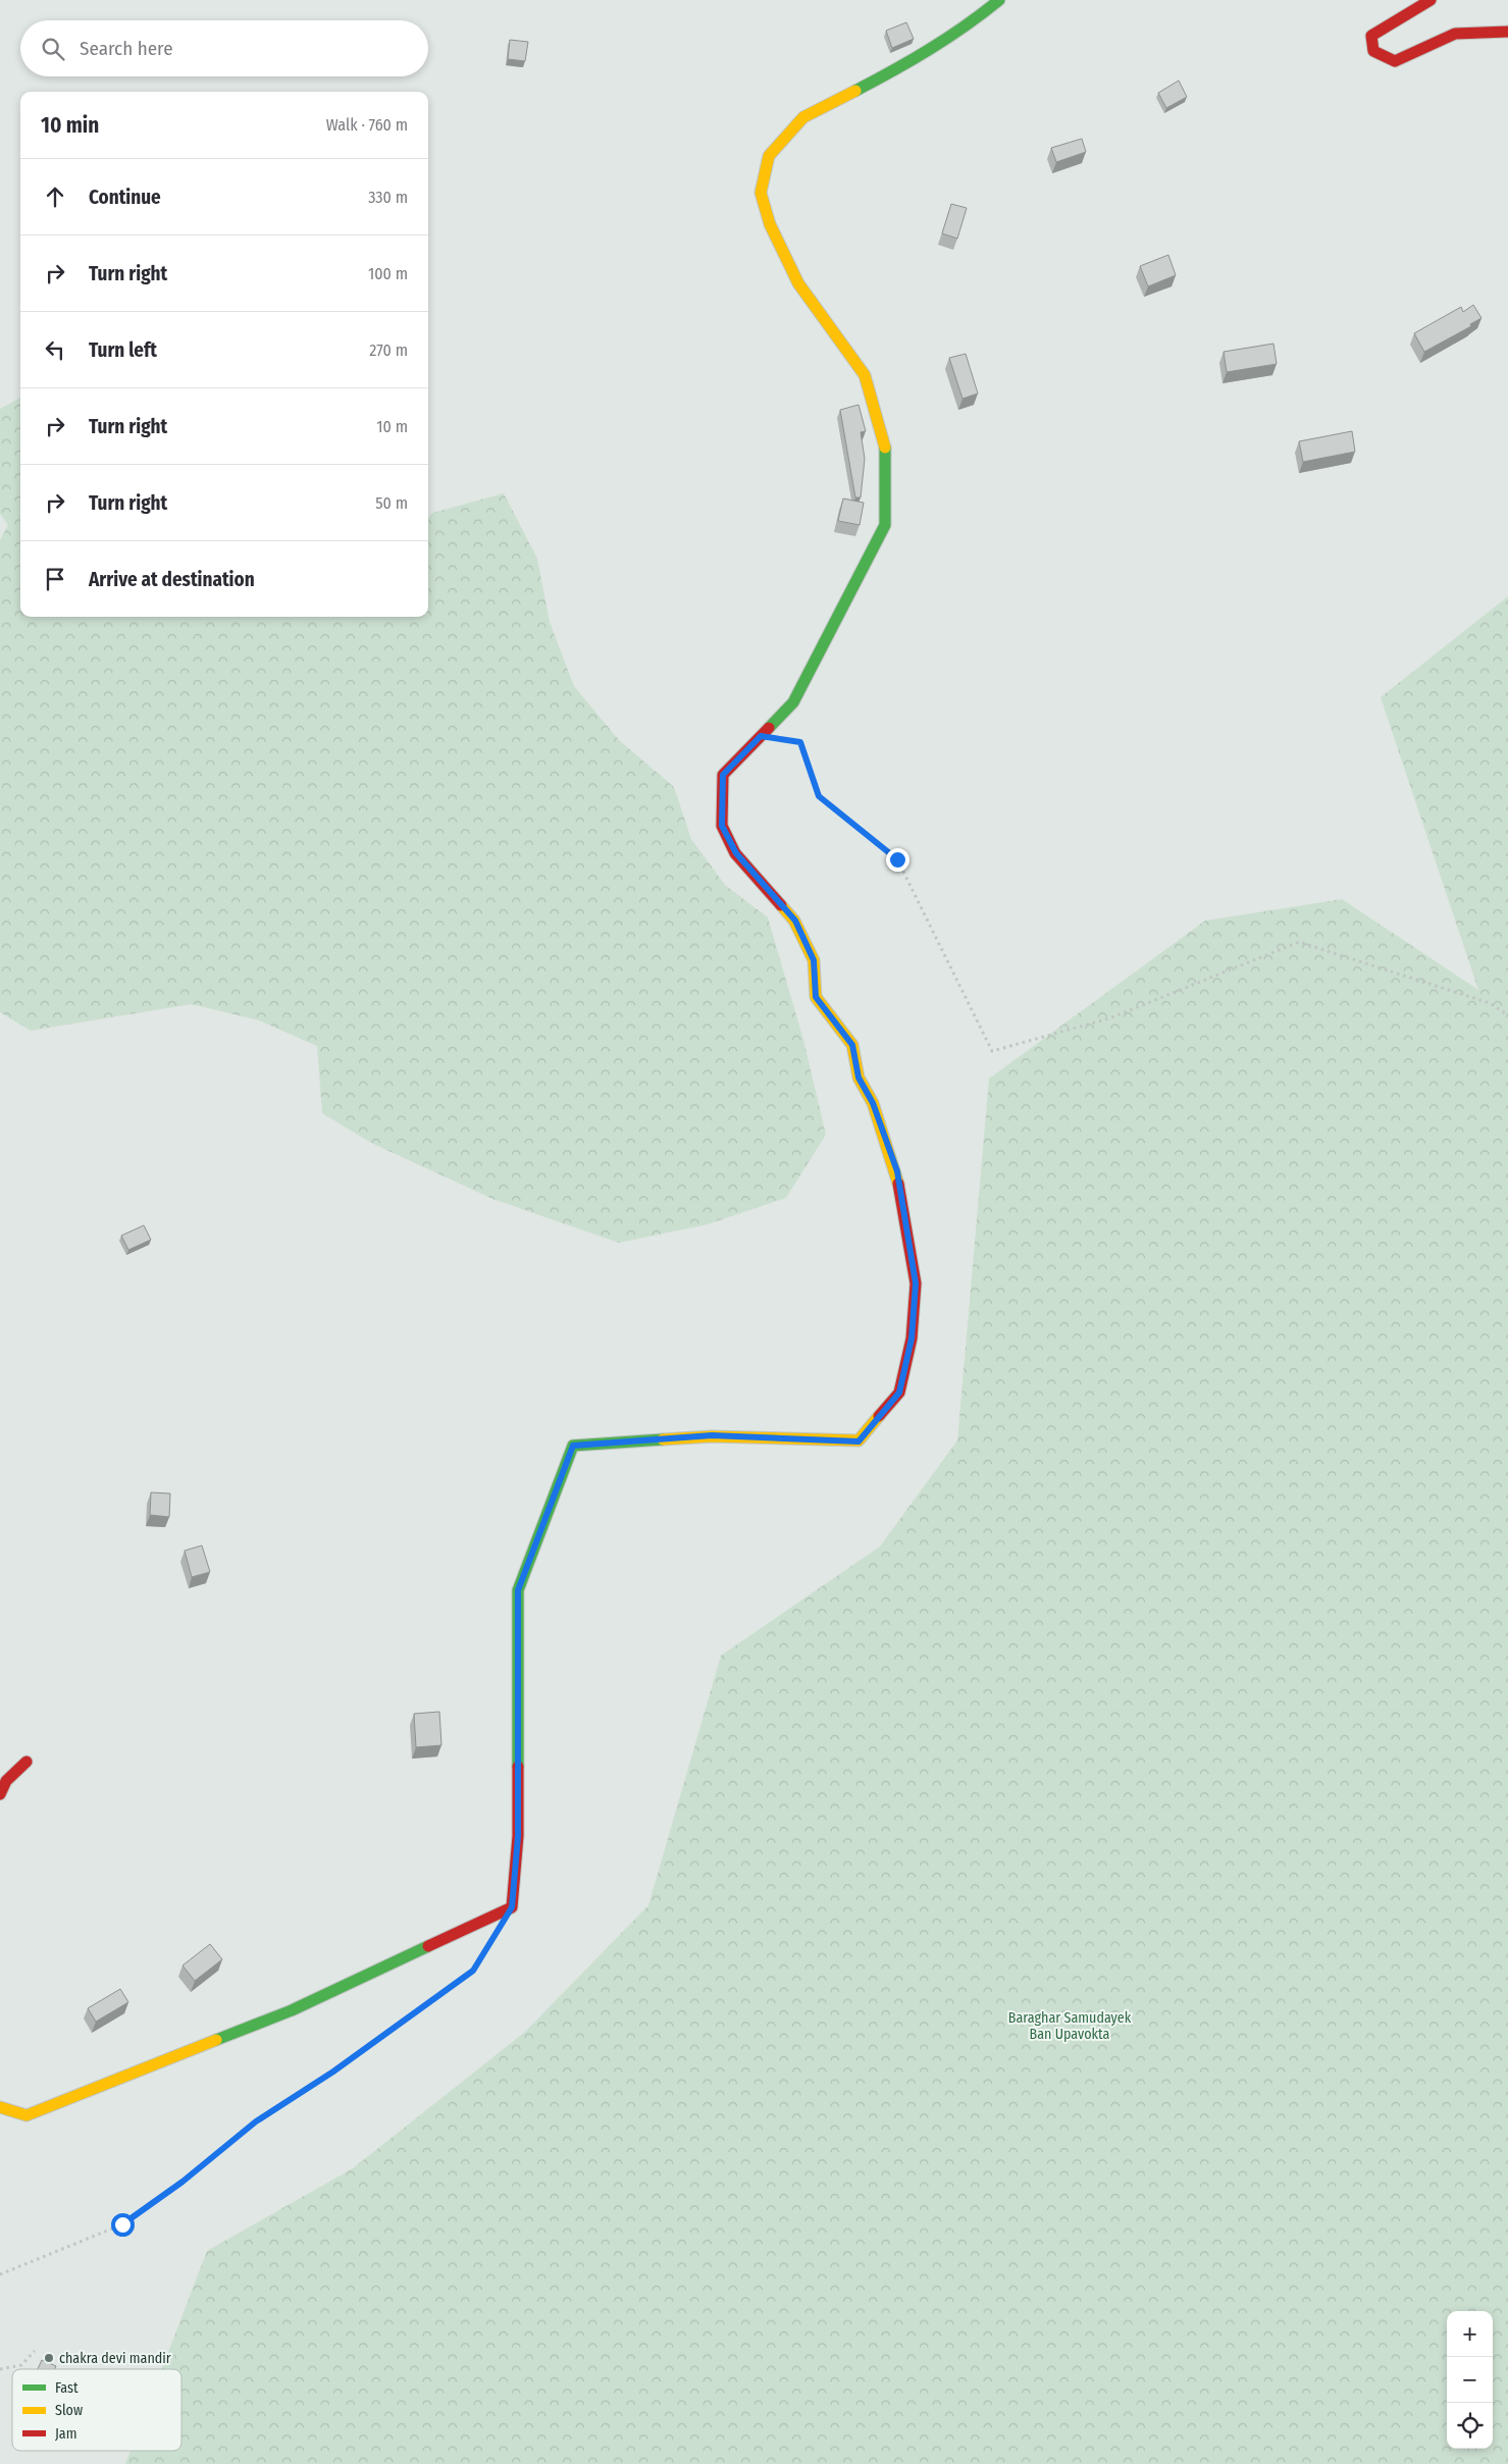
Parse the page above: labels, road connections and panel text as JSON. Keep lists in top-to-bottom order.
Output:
{
  "parks": ["Baraghar Samudayek Ban Upavokta"],
  "places": ["chakra devi mandir"],
  "legend": ["Fast", "Slow", "Jam"],
  "page": {
    "search": "Search here",
    "heading": ["10 min", "Walk · 760 m"],
    "list": [
      ["Continue", "330 m"],
      ["Turn right", "100 m"],
      ["Turn left", "270 m"],
      ["Turn right", "10 m"],
      ["Turn right", "50 m"],
      "Arrive at destination"
    ],
    "map_buttons": ["+", "−"]
  }
}
